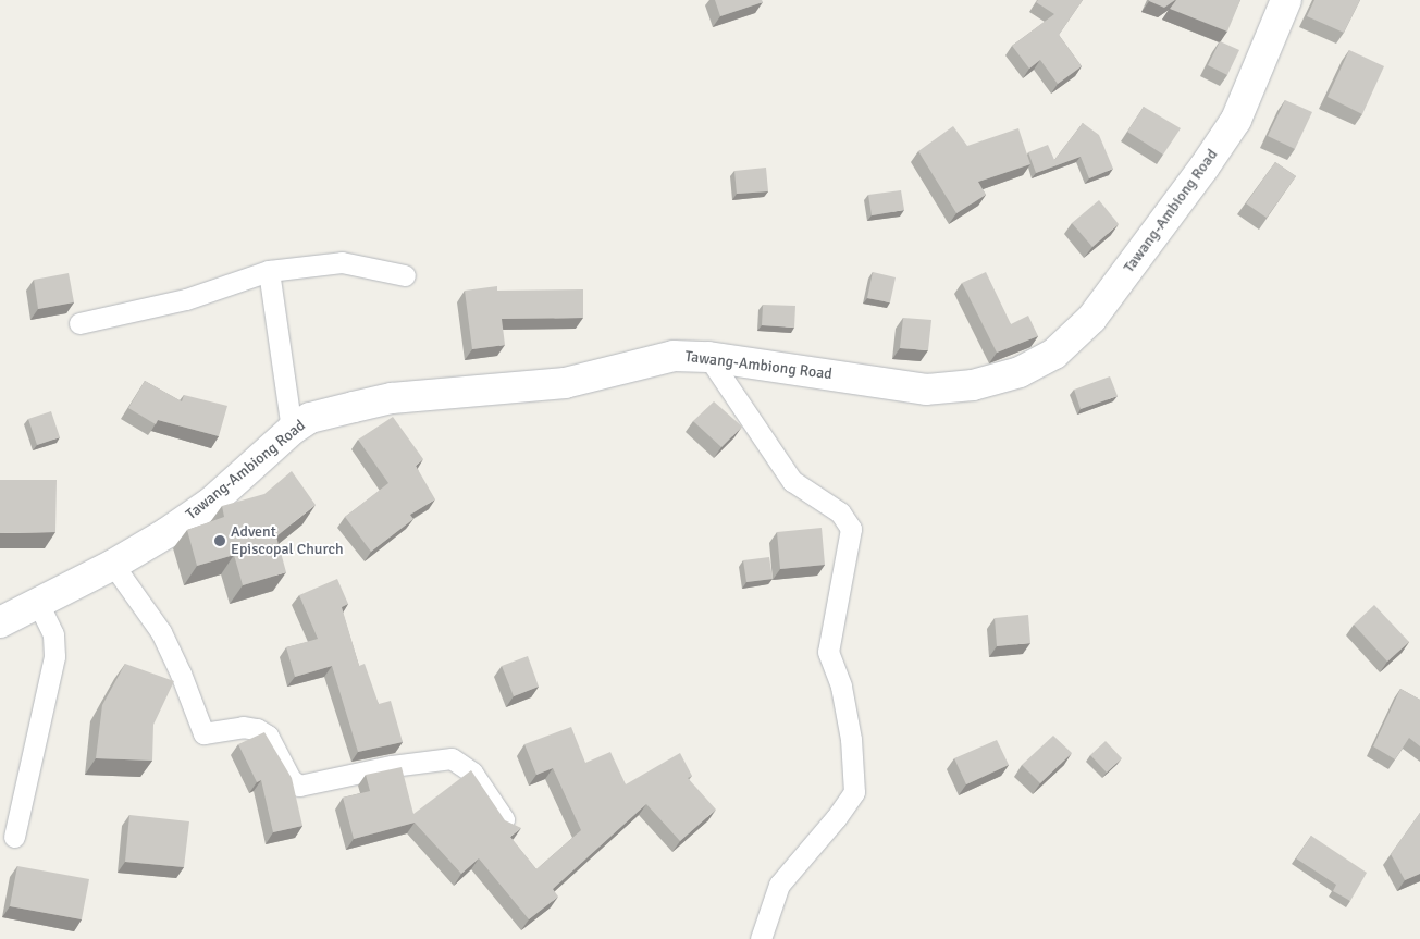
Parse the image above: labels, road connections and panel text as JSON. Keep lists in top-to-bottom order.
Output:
{
  "streets": {
    "main road": ["Tawang-Ambiong Road"]
  },
  "places": ["Advent Episcopal Church"]
}
